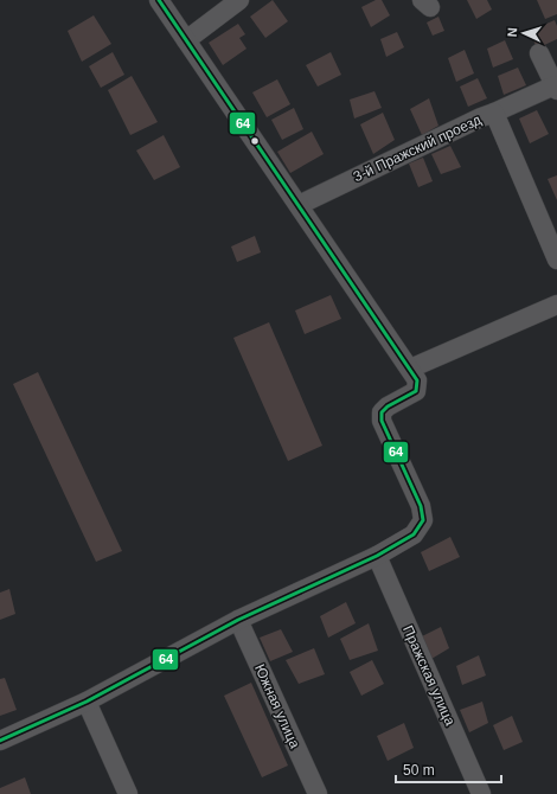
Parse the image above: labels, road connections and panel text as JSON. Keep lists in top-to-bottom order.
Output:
{
  "streets": {
    "street": ["3-й Пражский проезд", "Пражская улица", "Южная улица"]
  },
  "lines": ["transit line 64"],
  "scale_bar": "50 m",
  "north": "left"
}
